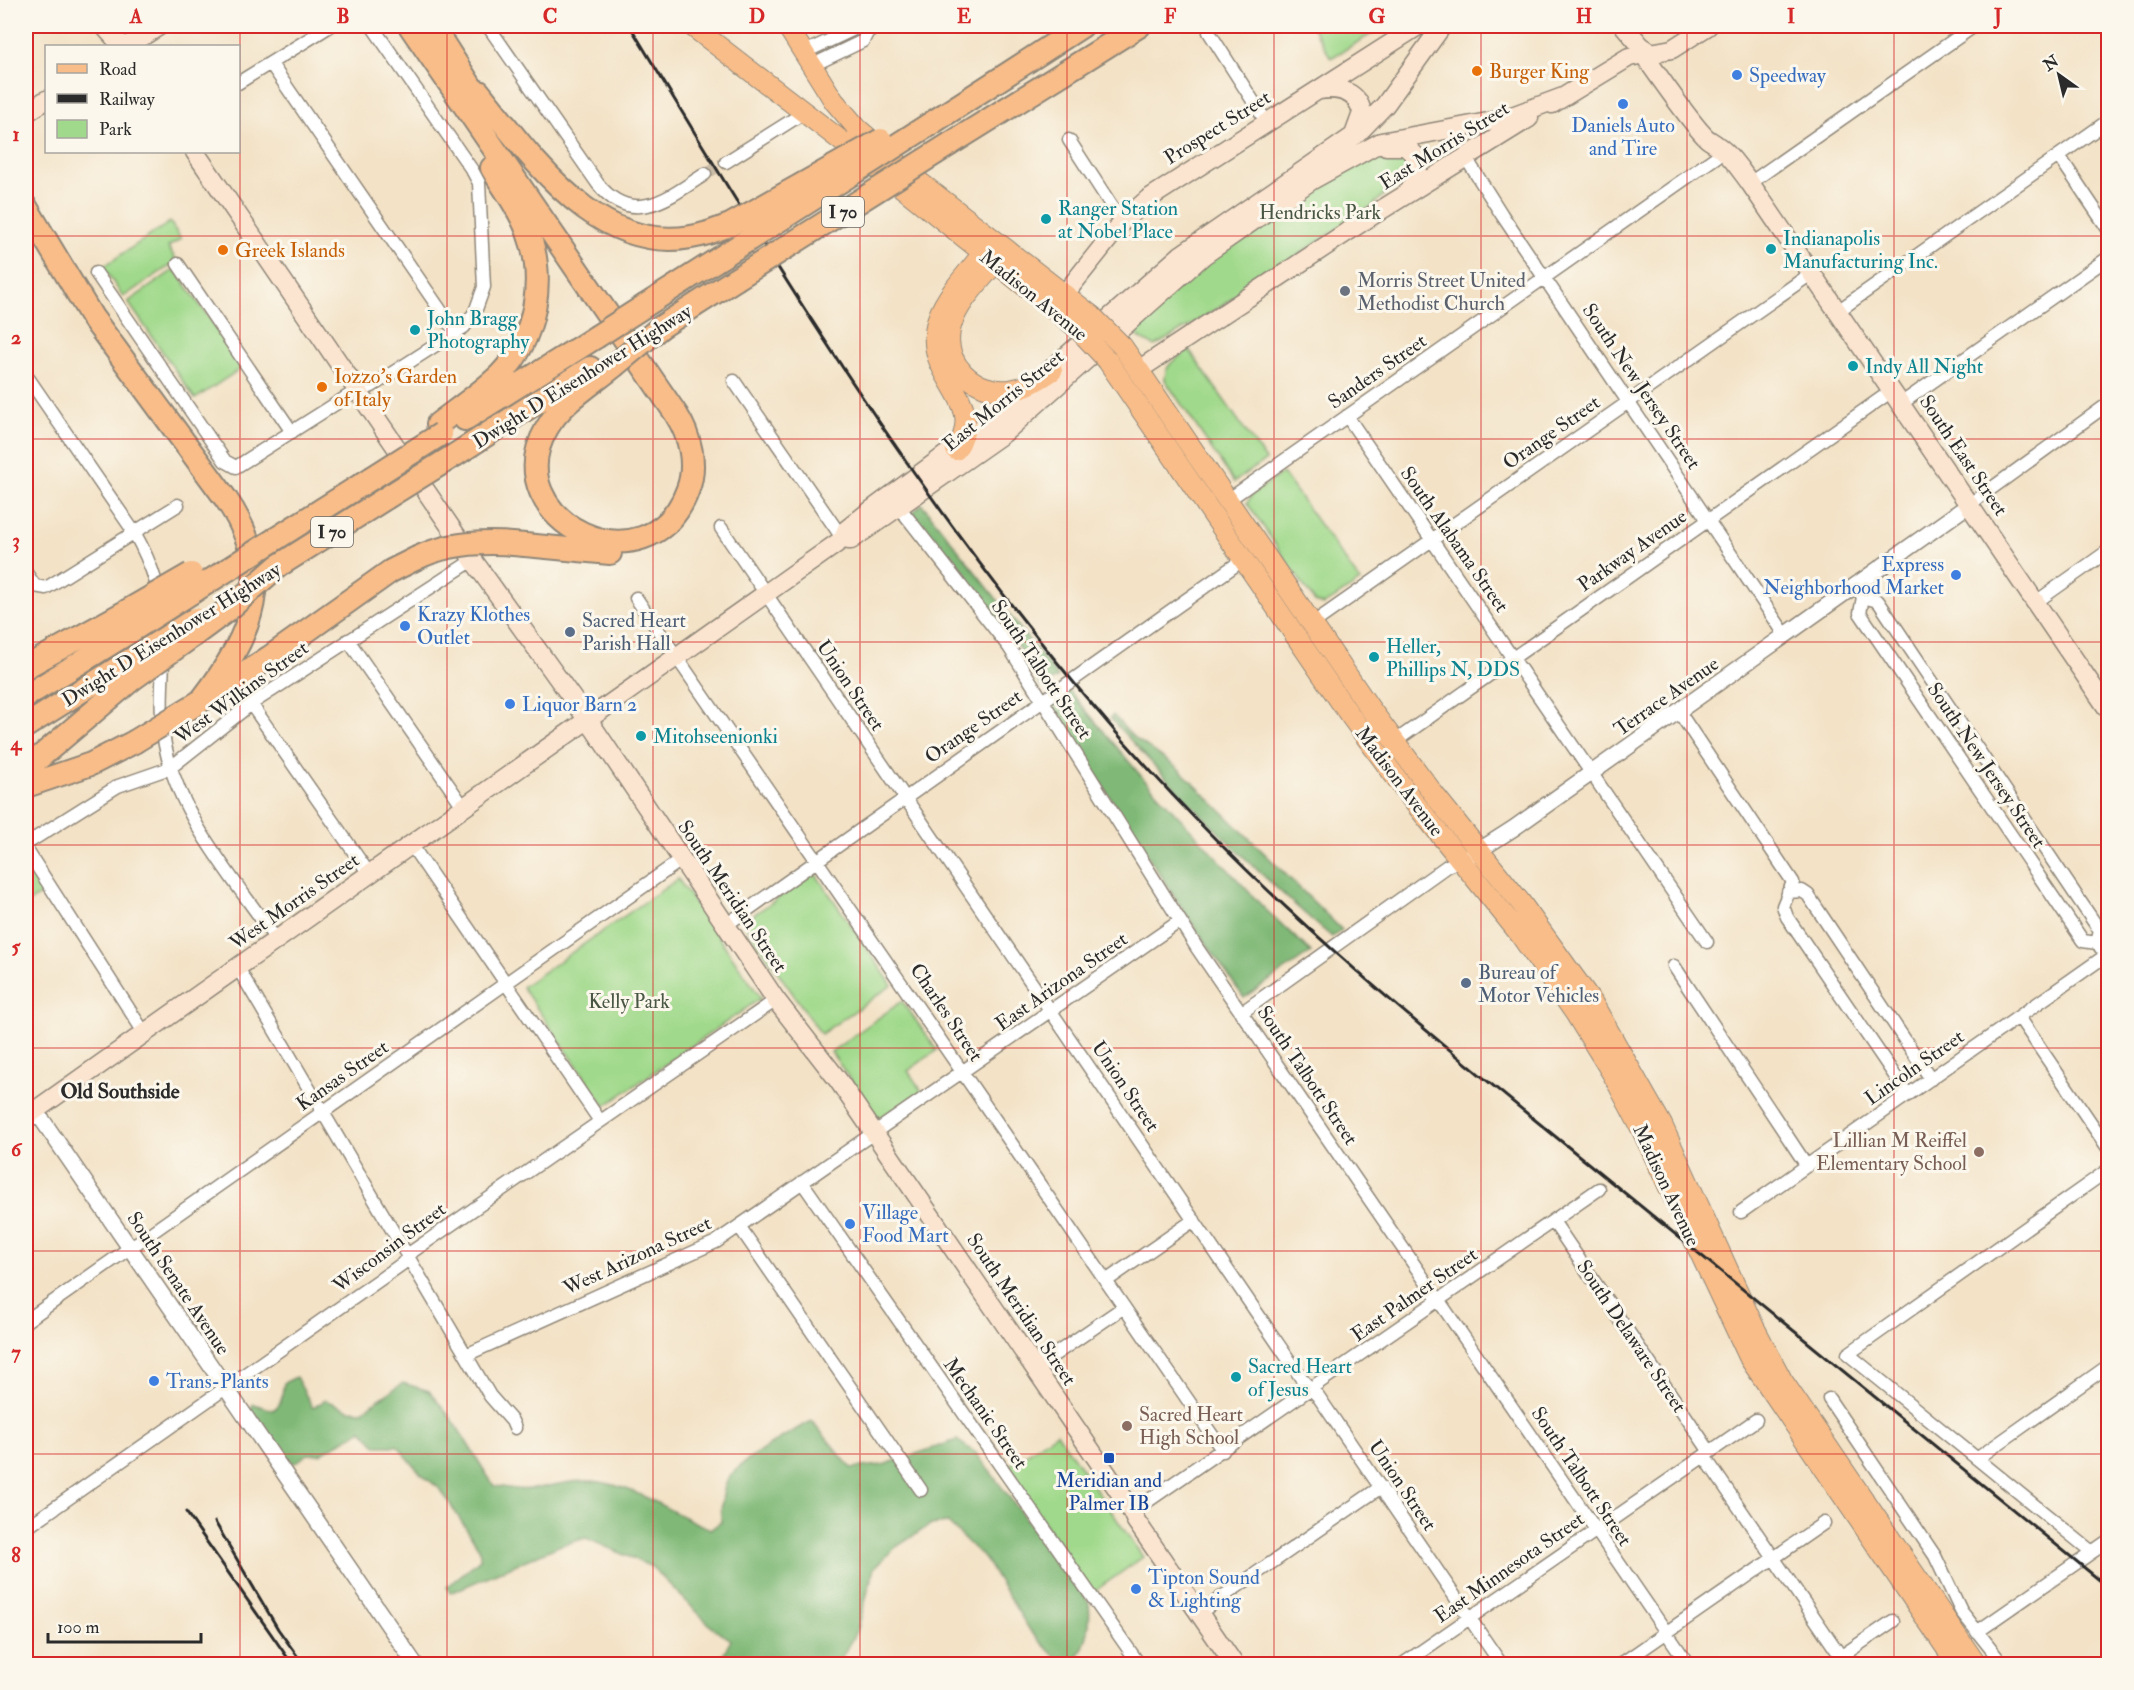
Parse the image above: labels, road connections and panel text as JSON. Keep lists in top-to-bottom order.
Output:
{
  "streets": {
    "highway": ["I 70", "Dwight D Eisenhower Highway"],
    "main road": [
      "Prospect Street",
      "East Morris Street",
      "Madison Avenue",
      "South East Street",
      "South Meridian Street",
      "West Morris Street"
    ],
    "street": [
      "Sanders Street",
      "South New Jersey Street",
      "Orange Street",
      "South Alabama Street",
      "Parkway Avenue",
      "South Talbott Street",
      "Union Street",
      "West Wilkins Street",
      "Terrace Avenue",
      "East Arizona Street",
      "Charles Street",
      "Lincoln Street",
      "Kansas Street",
      "Wisconsin Street",
      "West Arizona Street",
      "South Senate Avenue",
      "East Palmer Street",
      "South Delaware Street",
      "Mechanic Street",
      "East Minnesota Street"
    ]
  },
  "crossings": [
    ["Prospect Street", "Madison Avenue"],
    ["East Morris Street", "Madison Avenue"],
    ["East Morris Street", "South New Jersey Street"],
    ["East Morris Street", "South East Street"],
    ["East Morris Street", "South Talbott Street"],
    ["East Morris Street", "Union Street"],
    ["East Morris Street", "South Meridian Street"],
    ["East Morris Street", "West Morris Street"],
    ["East Morris Street", "Charles Street"],
    ["Madison Avenue", "Sanders Street"],
    ["Madison Avenue", "Orange Street"],
    ["Madison Avenue", "Parkway Avenue"],
    ["Madison Avenue", "Terrace Avenue"],
    ["Sanders Street", "South New Jersey Street"],
    ["Sanders Street", "South East Street"],
    ["Sanders Street", "South Alabama Street"],
    ["South New Jersey Street", "Orange Street"],
    ["South New Jersey Street", "Parkway Avenue"],
    ["South New Jersey Street", "Terrace Avenue"],
    ["South New Jersey Street", "Lincoln Street"],
    ["Orange Street", "South East Street"],
    ["Orange Street", "South Alabama Street"],
    ["Orange Street", "South Talbott Street"],
    ["Orange Street", "Union Street"],
    ["Orange Street", "South Meridian Street"],
    ["Orange Street", "Charles Street"],
    ["South East Street", "Parkway Avenue"],
    ["South East Street", "Terrace Avenue"],
    ["South Alabama Street", "Parkway Avenue"],
    ["South Alabama Street", "Terrace Avenue"],
    ["South Talbott Street", "Terrace Avenue"],
    ["South Talbott Street", "East Arizona Street"],
    ["South Talbott Street", "East Palmer Street"],
    ["South Talbott Street", "East Minnesota Street"],
    ["Union Street", "East Arizona Street"],
    ["Union Street", "East Palmer Street"],
    ["Union Street", "East Minnesota Street"],
    ["West Wilkins Street", "South Meridian Street"],
    ["South Meridian Street", "West Morris Street"],
    ["South Meridian Street", "East Arizona Street"],
    ["South Meridian Street", "Kansas Street"],
    ["South Meridian Street", "Wisconsin Street"],
    ["South Meridian Street", "West Arizona Street"],
    ["South Meridian Street", "East Palmer Street"],
    ["West Morris Street", "South Senate Avenue"],
    ["East Arizona Street", "Charles Street"],
    ["East Arizona Street", "West Arizona Street"],
    ["Charles Street", "East Palmer Street"],
    ["Kansas Street", "South Senate Avenue"],
    ["Wisconsin Street", "South Senate Avenue"],
    ["West Arizona Street", "Mechanic Street"],
    ["East Palmer Street", "South Delaware Street"],
    ["South Delaware Street", "East Minnesota Street"]
  ],
  "districts": ["Old Southside"],
  "parks": ["Hendricks Park", "Kelly Park"],
  "places": {
    "other": [
      "Burger King",
      "Speedway",
      "Daniels Auto and Tire",
      "Ranger Station at Nobel Place",
      "Indianapolis Manufacturing Inc.",
      "Greek Islands",
      "Morris Street United Methodist Church",
      "John Bragg Photography",
      "Indy All Night",
      "Iozzo's Garden of Italy",
      "Express Neighborhood Market",
      "Krazy Klothes Outlet",
      "Sacred Heart Parish Hall",
      "Heller, Phillips N, DDS",
      "Liquor Barn 2",
      "Mitohseenionki",
      "Bureau of Motor Vehicles",
      "Lillian M Reiffel Elementary School",
      "Village Food Mart",
      "Sacred Heart of Jesus",
      "Trans-Plants",
      "Sacred Heart High School",
      "Tipton Sound & Lighting"
    ],
    "transit": ["Meridian and Palmer IB"]
  },
  "legend": ["Road", "Railway", "Park"],
  "scale_bar": "100 m",
  "north": "top left",
  "grid": {
    "columns": [
      "A",
      "B",
      "C",
      "D",
      "E",
      "F",
      "G",
      "H",
      "I",
      "J"
    ],
    "rows": [
      "1",
      "2",
      "3",
      "4",
      "5",
      "6",
      "7",
      "8"
    ]
  }
}
